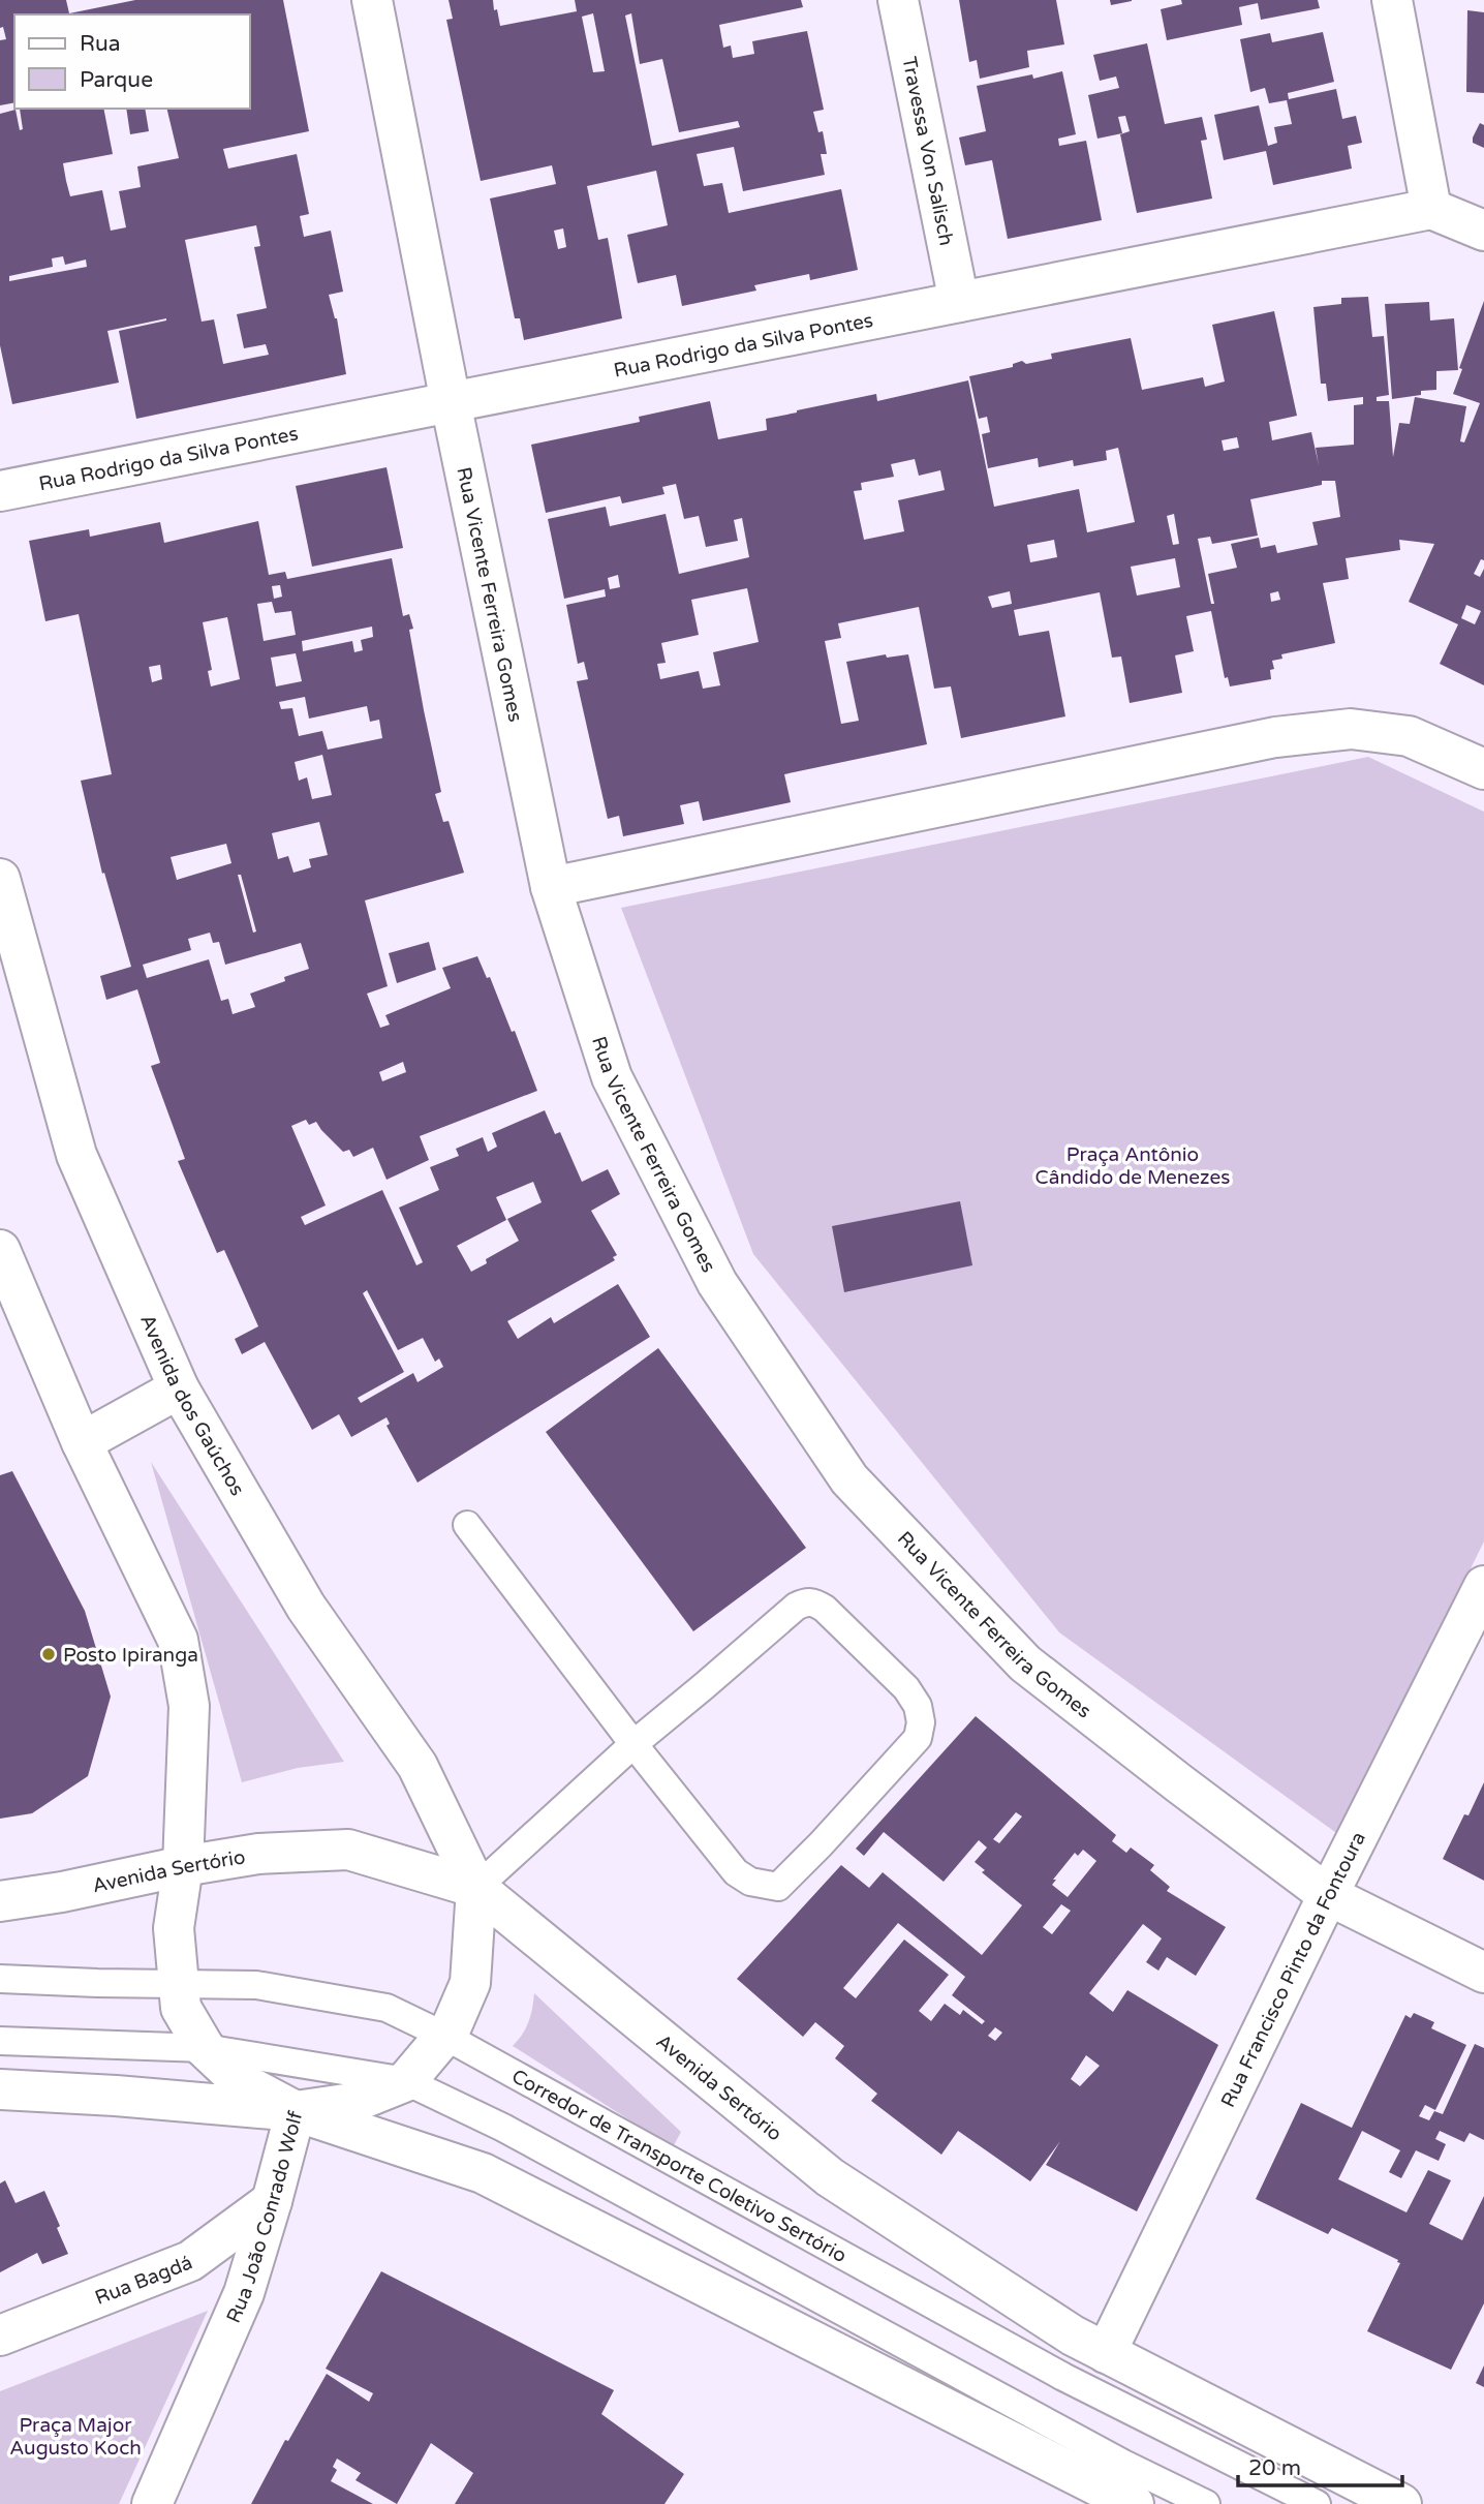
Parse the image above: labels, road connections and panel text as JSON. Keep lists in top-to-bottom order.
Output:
{
  "streets": {
    "street": [
      "Travessa Von Salisch",
      "Rua Rodrigo da Silva Pontes",
      "Rua Vicente Ferreira Gomes",
      "Avenida dos Gaúchos",
      "Avenida Sertório",
      "Rua Francisco Pinto da Fontoura",
      "Rua João Conrado Wolf",
      "Rua Bagdá"
    ],
    "lane": ["Corredor de Transporte Coletivo Sertório"]
  },
  "crossings": [
    ["Travessa Von Salisch", "Rua Rodrigo da Silva Pontes"],
    ["Rua Rodrigo da Silva Pontes", "Rua Vicente Ferreira Gomes"],
    ["Rua Vicente Ferreira Gomes", "Rua Francisco Pinto da Fontoura"],
    ["Avenida dos Gaúchos", "Avenida Sertório"],
    ["Avenida dos Gaúchos", "Rua João Conrado Wolf"],
    ["Avenida Sertório", "Rua Francisco Pinto da Fontoura"],
    ["Avenida Sertório", "Rua João Conrado Wolf"],
    ["Corredor de Transporte Coletivo Sertório", "Rua João Conrado Wolf"],
    ["Rua João Conrado Wolf", "Rua Bagdá"]
  ],
  "parks": ["Praça Antônio Cândido de Menezes", "Praça Major Augusto Koch"],
  "places": ["Posto Ipiranga"],
  "legend": ["Rua", "Parque"],
  "scale_bar": "20 m"
}
